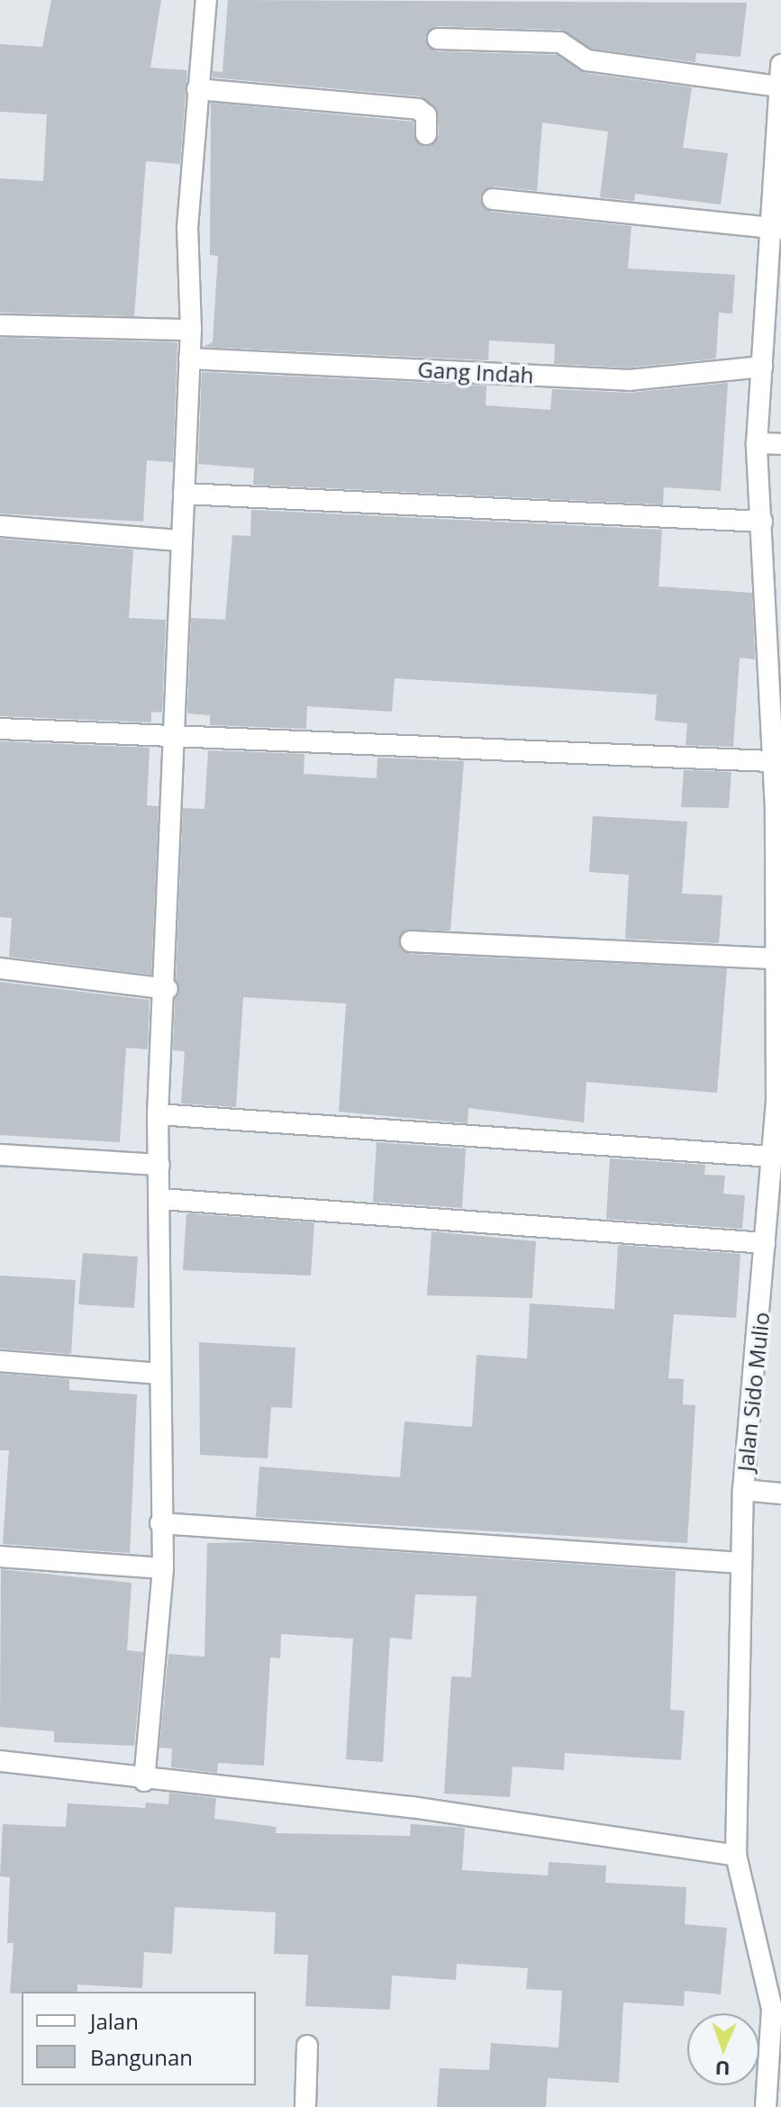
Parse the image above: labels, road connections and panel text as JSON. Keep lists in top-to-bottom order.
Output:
{
  "streets": {
    "street": ["Gang Indah", "Jalan Sido Mulio"]
  },
  "crossings": [
    ["Gang Indah", "Jalan Sido Mulio"]
  ],
  "legend": ["Jalan", "Bangunan"],
  "north": "bottom"
}
